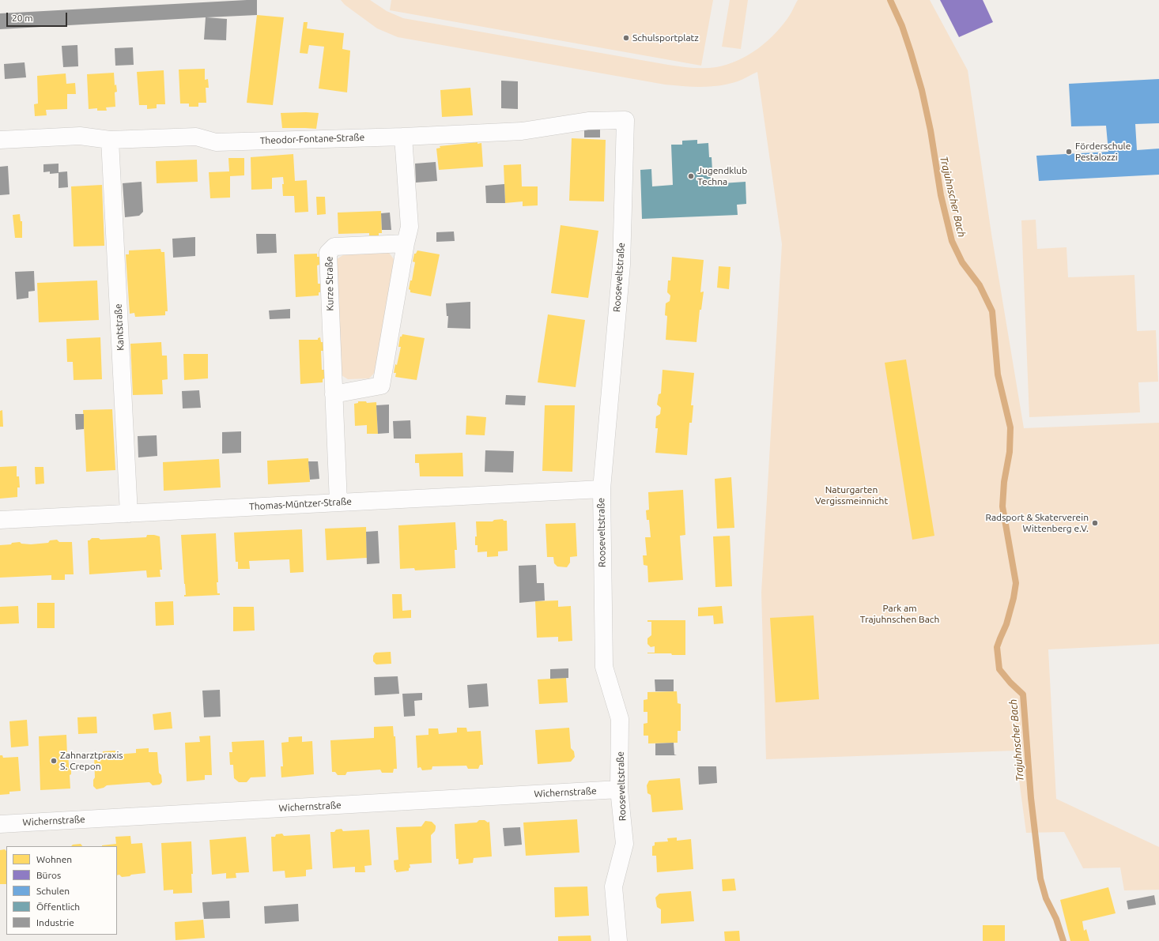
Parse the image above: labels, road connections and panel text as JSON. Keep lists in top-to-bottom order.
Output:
{
  "streets": {
    "street": [
      "Theodor-Fontane-Straße",
      "Rooseveltstraße",
      "Kurze Straße",
      "Kantstraße",
      "Thomas-Müntzer-Straße",
      "Wichernstraße"
    ]
  },
  "crossings": [
    ["Theodor-Fontane-Straße", "Rooseveltstraße"],
    ["Theodor-Fontane-Straße", "Kantstraße"],
    ["Rooseveltstraße", "Thomas-Müntzer-Straße"],
    ["Rooseveltstraße", "Wichernstraße"],
    ["Kurze Straße", "Thomas-Müntzer-Straße"],
    ["Kantstraße", "Thomas-Müntzer-Straße"]
  ],
  "water": ["Trajuhnscher Bach"],
  "parks": ["Naturgarten Vergissmeinnicht", "Park am Trajuhnschen Bach"],
  "places": [
    "Schulsportplatz",
    "Förderschule Pestalozzi",
    "Jugendklub Techna",
    "Radsport & Skaterverein Wittenberg e.V.",
    "Zahnarztpraxis S. Crepon"
  ],
  "legend": [
    "Wohnen",
    "Büros",
    "Schulen",
    "Öffentlich",
    "Industrie"
  ],
  "scale_bar": "20 m"
}
